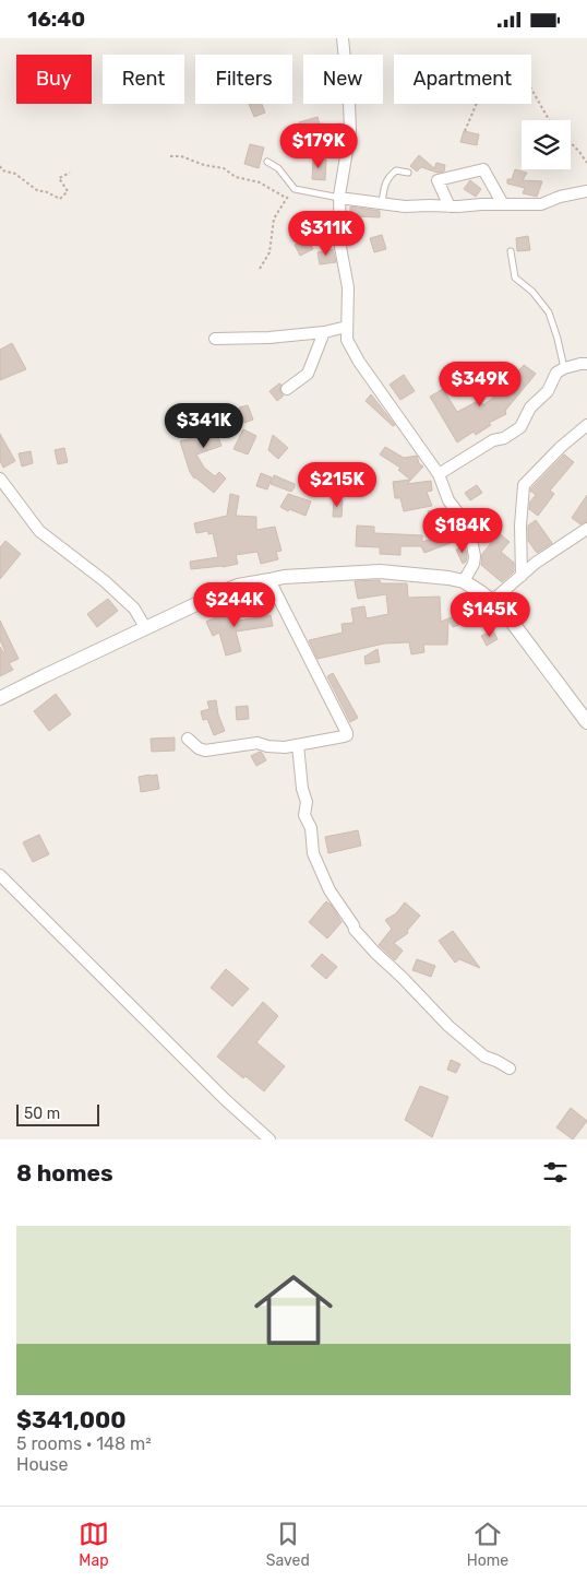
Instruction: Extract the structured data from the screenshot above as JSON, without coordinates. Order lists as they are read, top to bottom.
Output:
{
  "scale_bar": "50 m",
  "page": {
    "status": "16:40",
    "chip": [
      "Buy",
      "Rent",
      "Filters",
      "New",
      "Apartment"
    ],
    "price": [
      "$179K",
      "$311K",
      "$349K",
      "$341K",
      "$215K",
      "$184K",
      "$244K",
      "$145K"
    ],
    "scale": "50 m",
    "heading": "8 homes",
    "list": [
      {
        "name": "$341,000",
        "note": "5 rooms · 148 m² · House"
      }
    ],
    "tabs": ["Map", "Saved", "Home"]
  }
}
